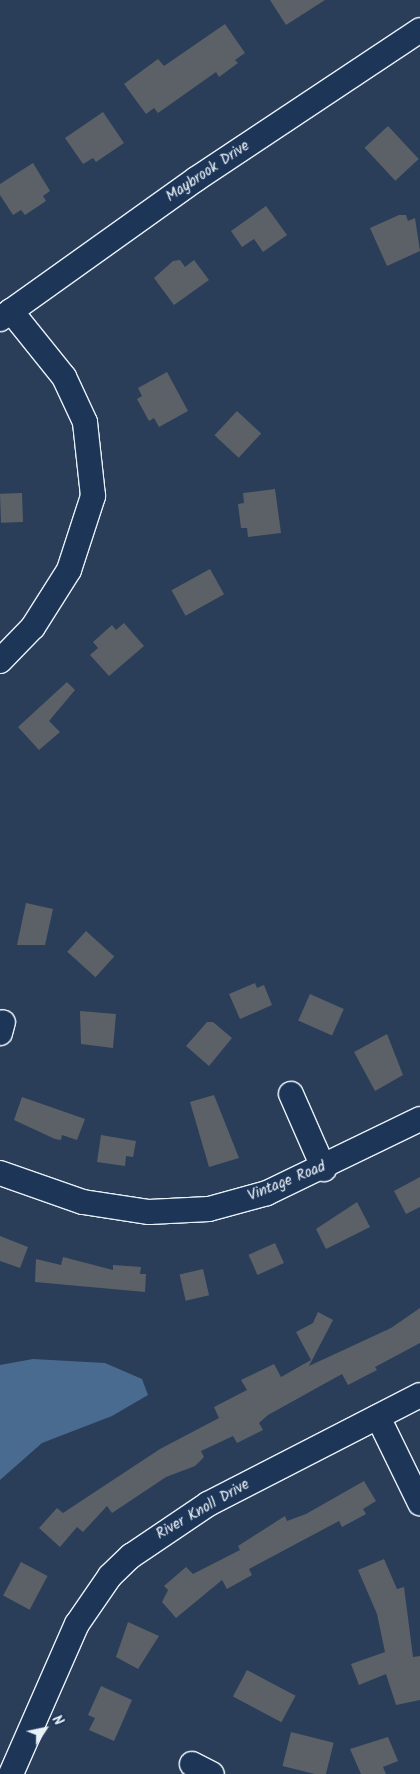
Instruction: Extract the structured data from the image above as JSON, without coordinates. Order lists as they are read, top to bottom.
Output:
{
  "streets": {
    "street": ["Maybrook Drive", "Vintage Road", "River Knoll Drive"]
  },
  "north": "top right"
}
